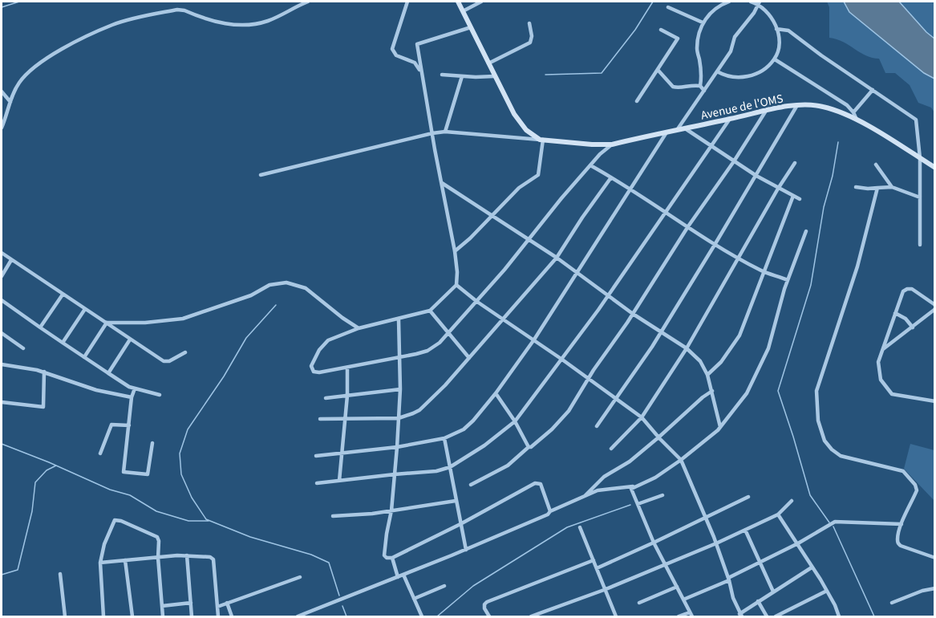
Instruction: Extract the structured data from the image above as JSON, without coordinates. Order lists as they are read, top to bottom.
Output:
{
  "streets": {
    "street": ["Avenue de l'OMS"]
  }
}
